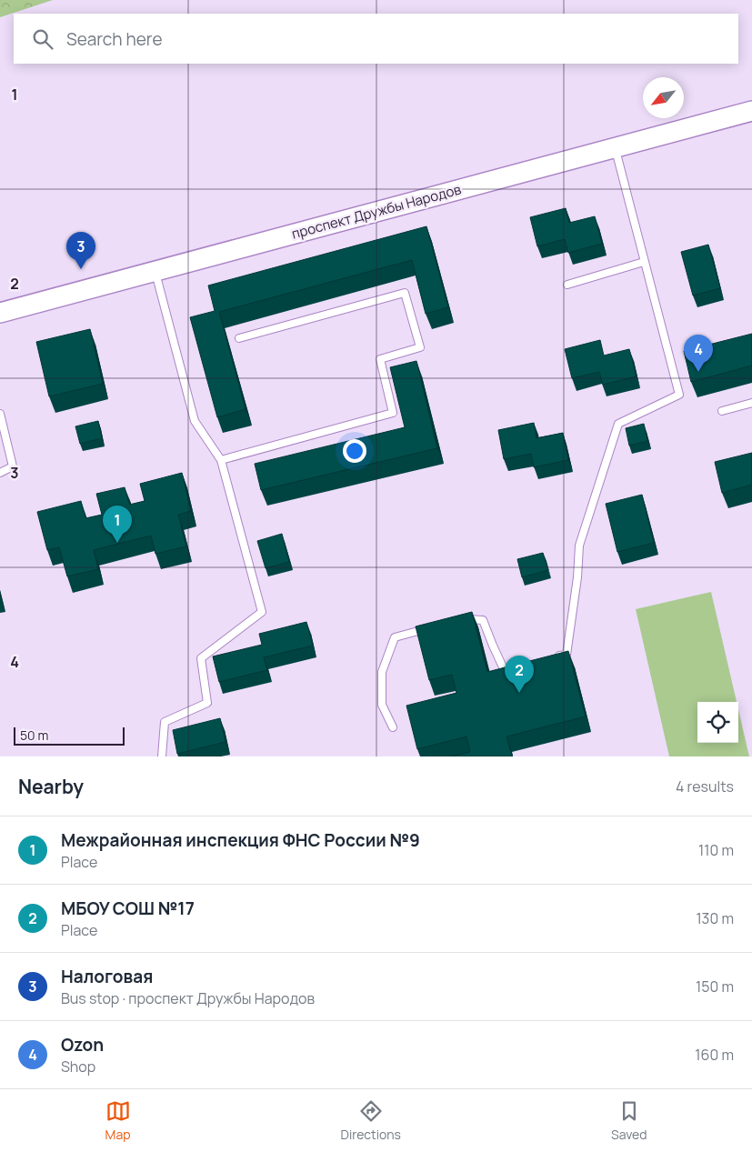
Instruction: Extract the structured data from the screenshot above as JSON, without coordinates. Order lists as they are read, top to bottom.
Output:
{
  "streets": {
    "main road": ["проспект Дружбы Народов"]
  },
  "scale_bar": "50 m",
  "north": "bottom left",
  "page": {
    "search": "Search here",
    "pins": [
      "3",
      "4",
      "1",
      "2"
    ],
    "scale": "50 m",
    "heading": ["Nearby", "4 results"],
    "list": [
      {
        "mark": "1",
        "name": "Межрайонная инспекция ФНС России №9",
        "note": "Place",
        "value": "110 m"
      },
      {
        "mark": "2",
        "name": "МБОУ СОШ №17",
        "note": "Place",
        "value": "130 m"
      },
      {
        "mark": "3",
        "name": "Налоговая",
        "note": "Bus stop · проспект Дружбы Народов",
        "value": "150 m"
      },
      {
        "mark": "4",
        "name": "Ozon",
        "note": "Shop",
        "value": "160 m"
      }
    ],
    "nav": ["Map", "Directions", "Saved"]
  },
  "grid": {
    "rows": [
      "1",
      "2",
      "3",
      "4"
    ]
  }
}
